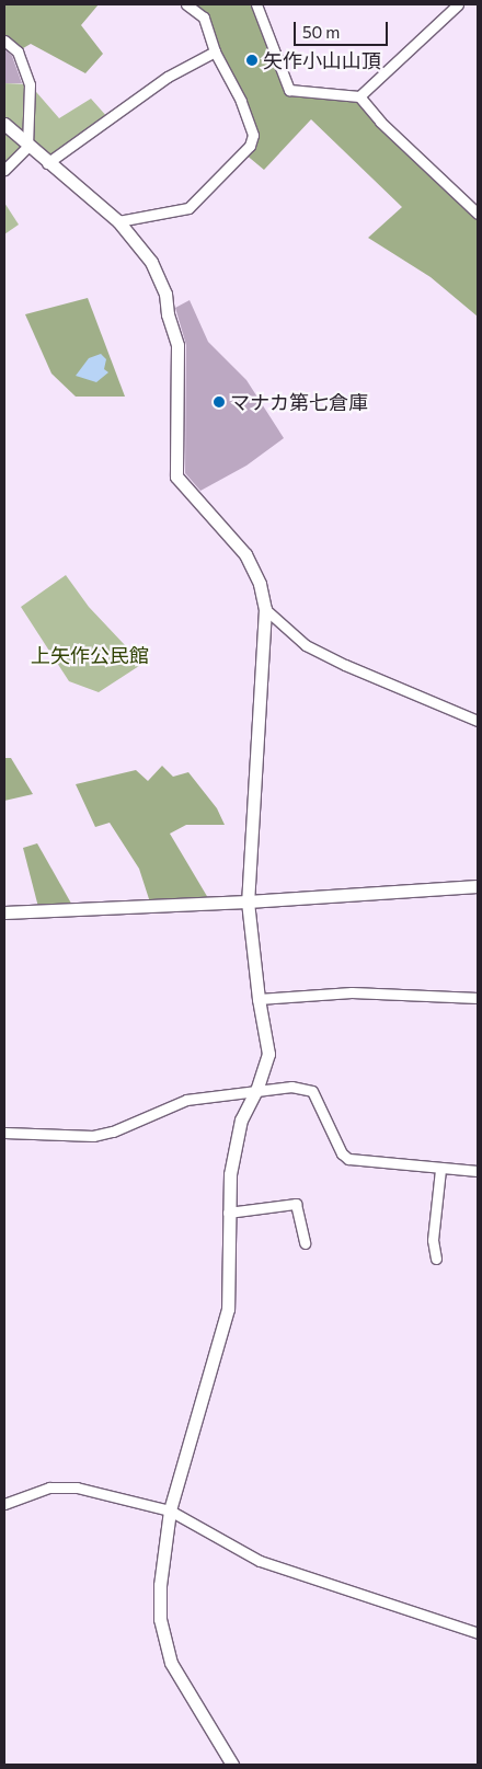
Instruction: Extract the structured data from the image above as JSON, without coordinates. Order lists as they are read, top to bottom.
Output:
{
  "parks": ["上矢作公民館"],
  "places": ["矢作小山山頂", "マナカ第七倉庫"],
  "scale_bar": "50 m"
}
